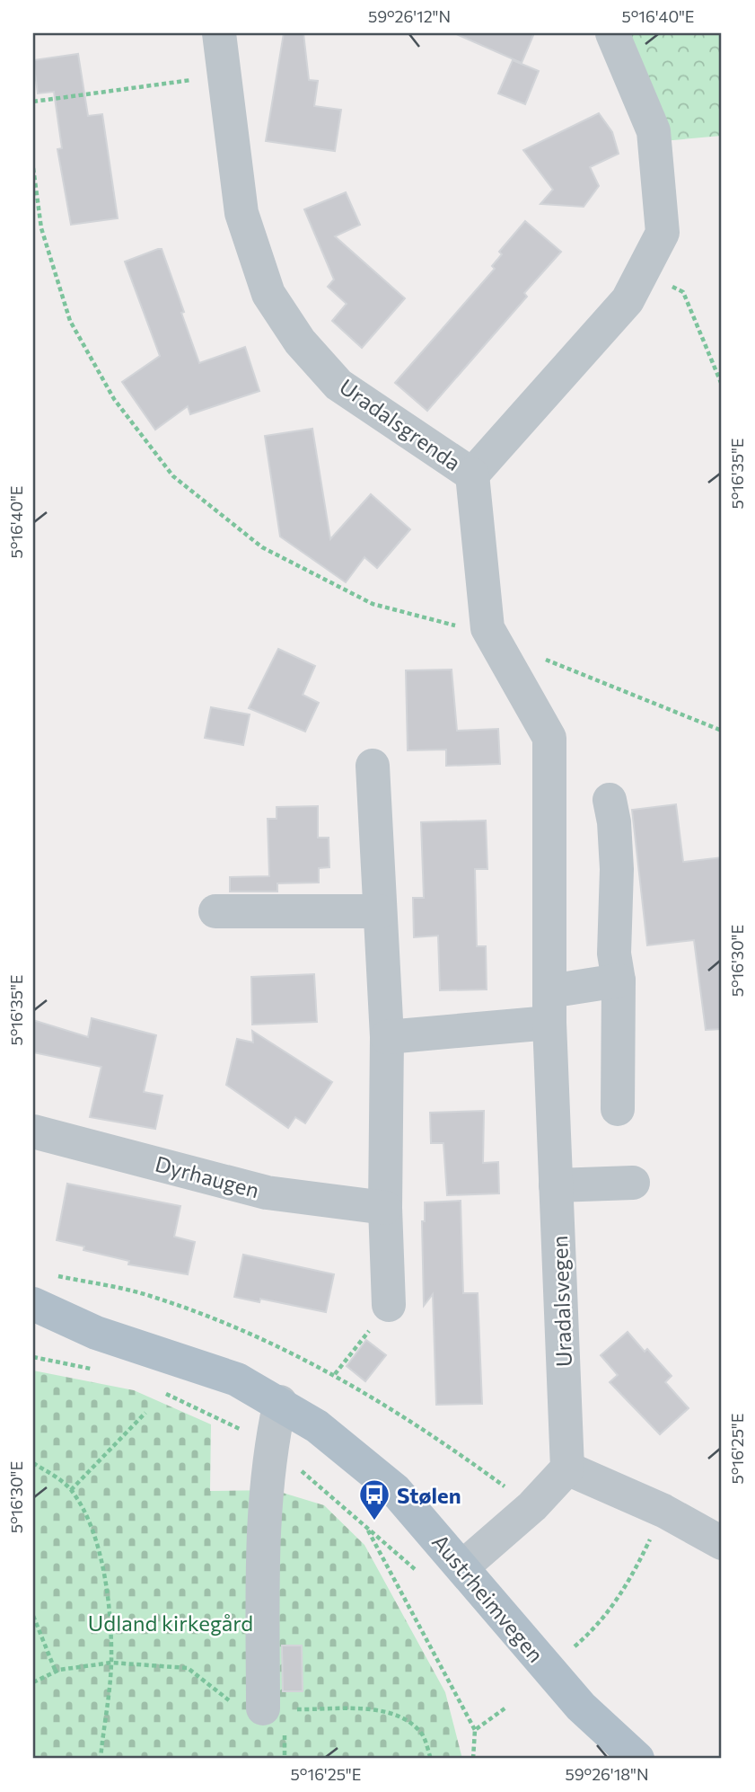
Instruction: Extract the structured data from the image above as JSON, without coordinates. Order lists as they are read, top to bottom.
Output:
{
  "streets": {
    "main road": ["Austrheimvegen"],
    "street": ["Uradalsgrenda", "Dyrhaugen", "Uradalsvegen"]
  },
  "crossings": [
    ["Uradalsgrenda", "Uradalsvegen"]
  ],
  "parks": ["Udland kirkegård"],
  "places": {
    "bus stop": ["Stølen"]
  },
  "coordinates": [
    "59°26'12\"N",
    "5°16'40\"E",
    "5°16'35\"E",
    "5°16'30\"E",
    "5°16'25\"E",
    "59°26'18\"N"
  ]
}
